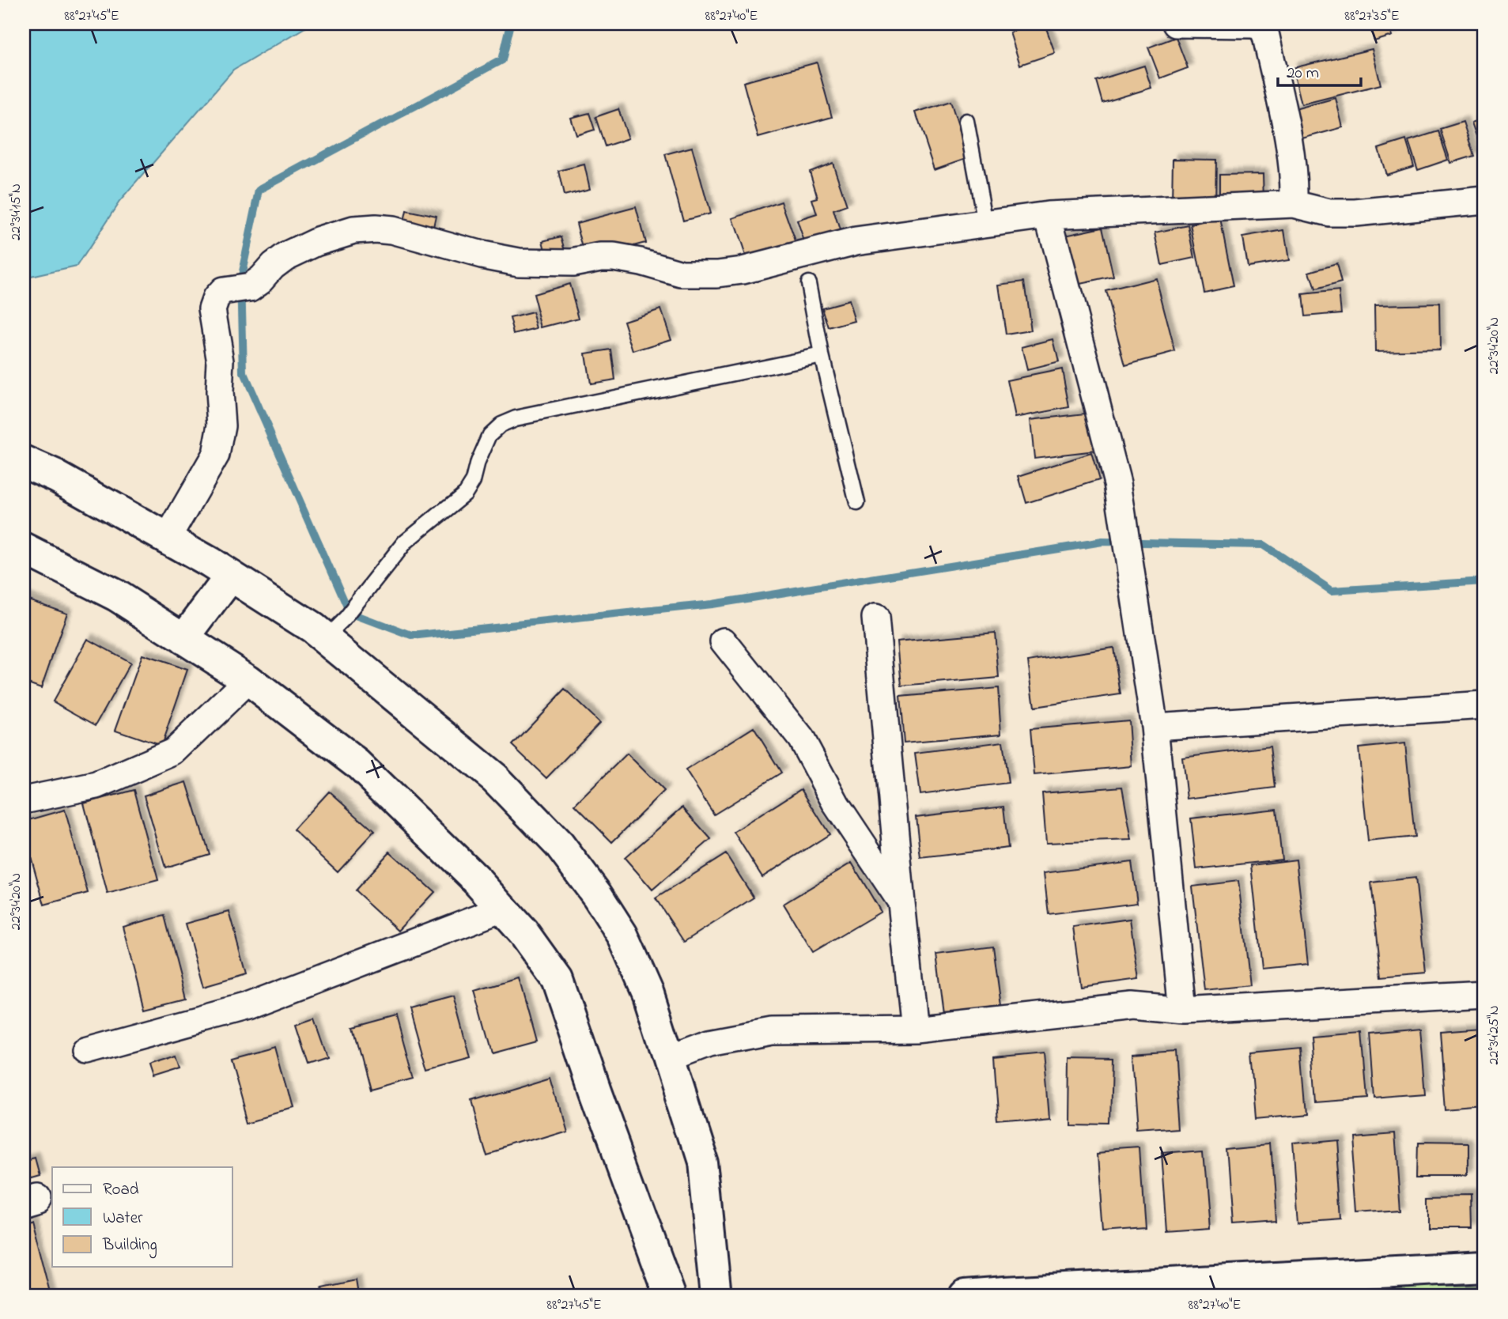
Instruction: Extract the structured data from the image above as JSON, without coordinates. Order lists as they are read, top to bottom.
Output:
{
  "legend": ["Road", "Water", "Building"],
  "scale_bar": "20 m",
  "coordinates": [
    "88°27'45\"E",
    "88°27'40\"E",
    "88°27'35\"E",
    "22°34'15\"N",
    "22°34'20\"N",
    "22°34'25\"N"
  ]
}
